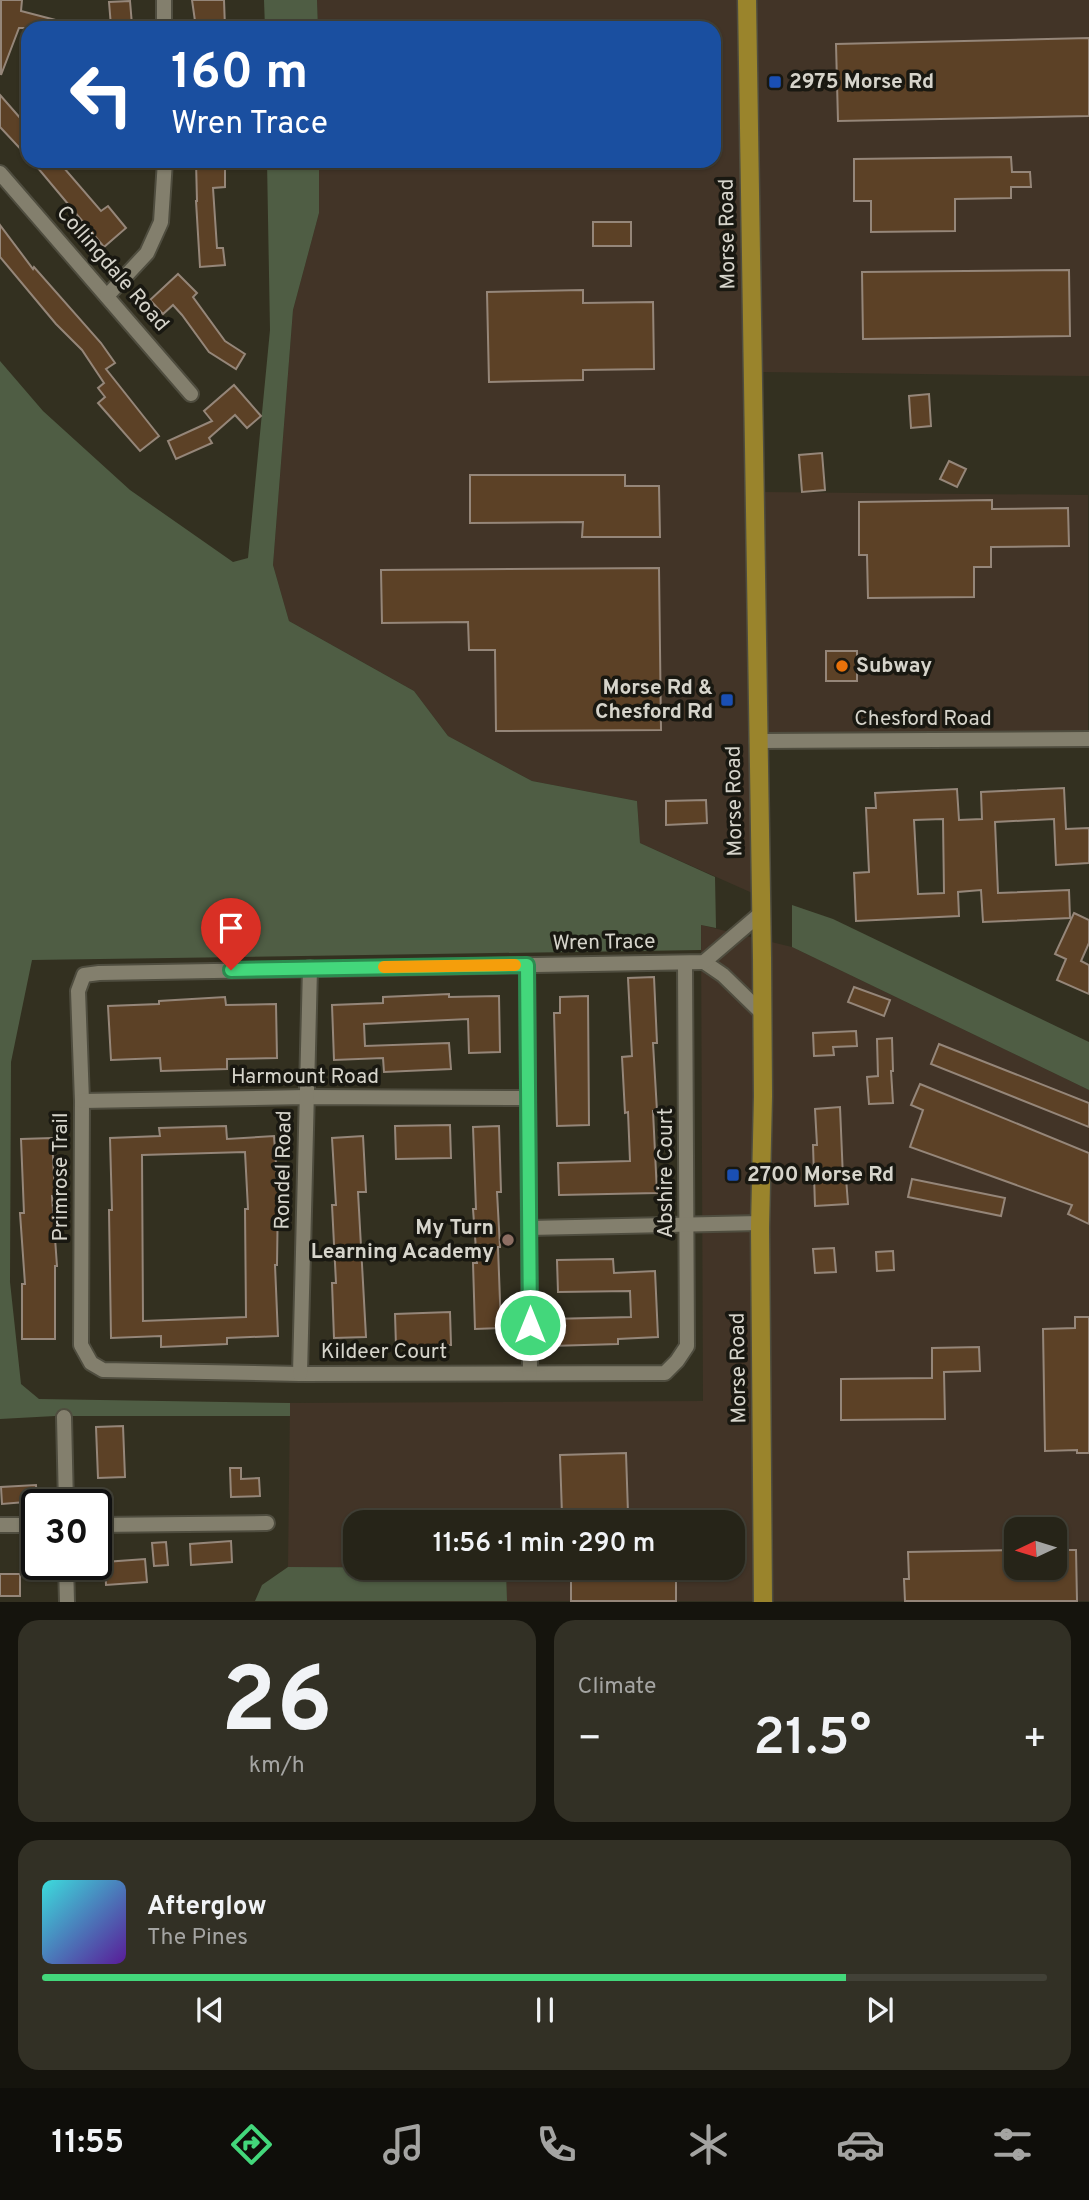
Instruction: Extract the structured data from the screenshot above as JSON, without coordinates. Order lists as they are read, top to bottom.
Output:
{
  "streets": {
    "main road": ["Morse Road"],
    "street": [
      "Collingdale Road",
      "Chesford Road",
      "Wren Trace",
      "Harmount Road",
      "Rondel Road",
      "Abshire Court",
      "Primrose Trail",
      "Kildeer Court"
    ]
  },
  "crossings": [
    ["Morse Road", "Chesford Road"],
    ["Wren Trace", "Rondel Road"],
    ["Wren Trace", "Abshire Court"],
    ["Wren Trace", "Primrose Trail"],
    ["Harmount Road", "Rondel Road"],
    ["Harmount Road", "Primrose Trail"],
    ["Rondel Road", "Kildeer Court"],
    ["Abshire Court", "Kildeer Court"],
    ["Primrose Trail", "Kildeer Court"]
  ],
  "places": {
    "transit": ["2975 Morse Rd", "Morse Rd & Chesford Rd", "2700 Morse Rd"],
    "other": ["Subway", "My Turn Learning Academy"]
  },
  "north": "left",
  "page": {
    "turn": ["160 m", "Wren Trace"],
    "limit": "30",
    "trip": "11:56 · 1 min · 290 m",
    "tile": [
      ["26", "km/h"],
      "Climate"
    ],
    "heat": ["−", "21.5°", "+"],
    "song": ["Afterglow", "The Pines"],
    "tabs": "11:55"
  }
}
